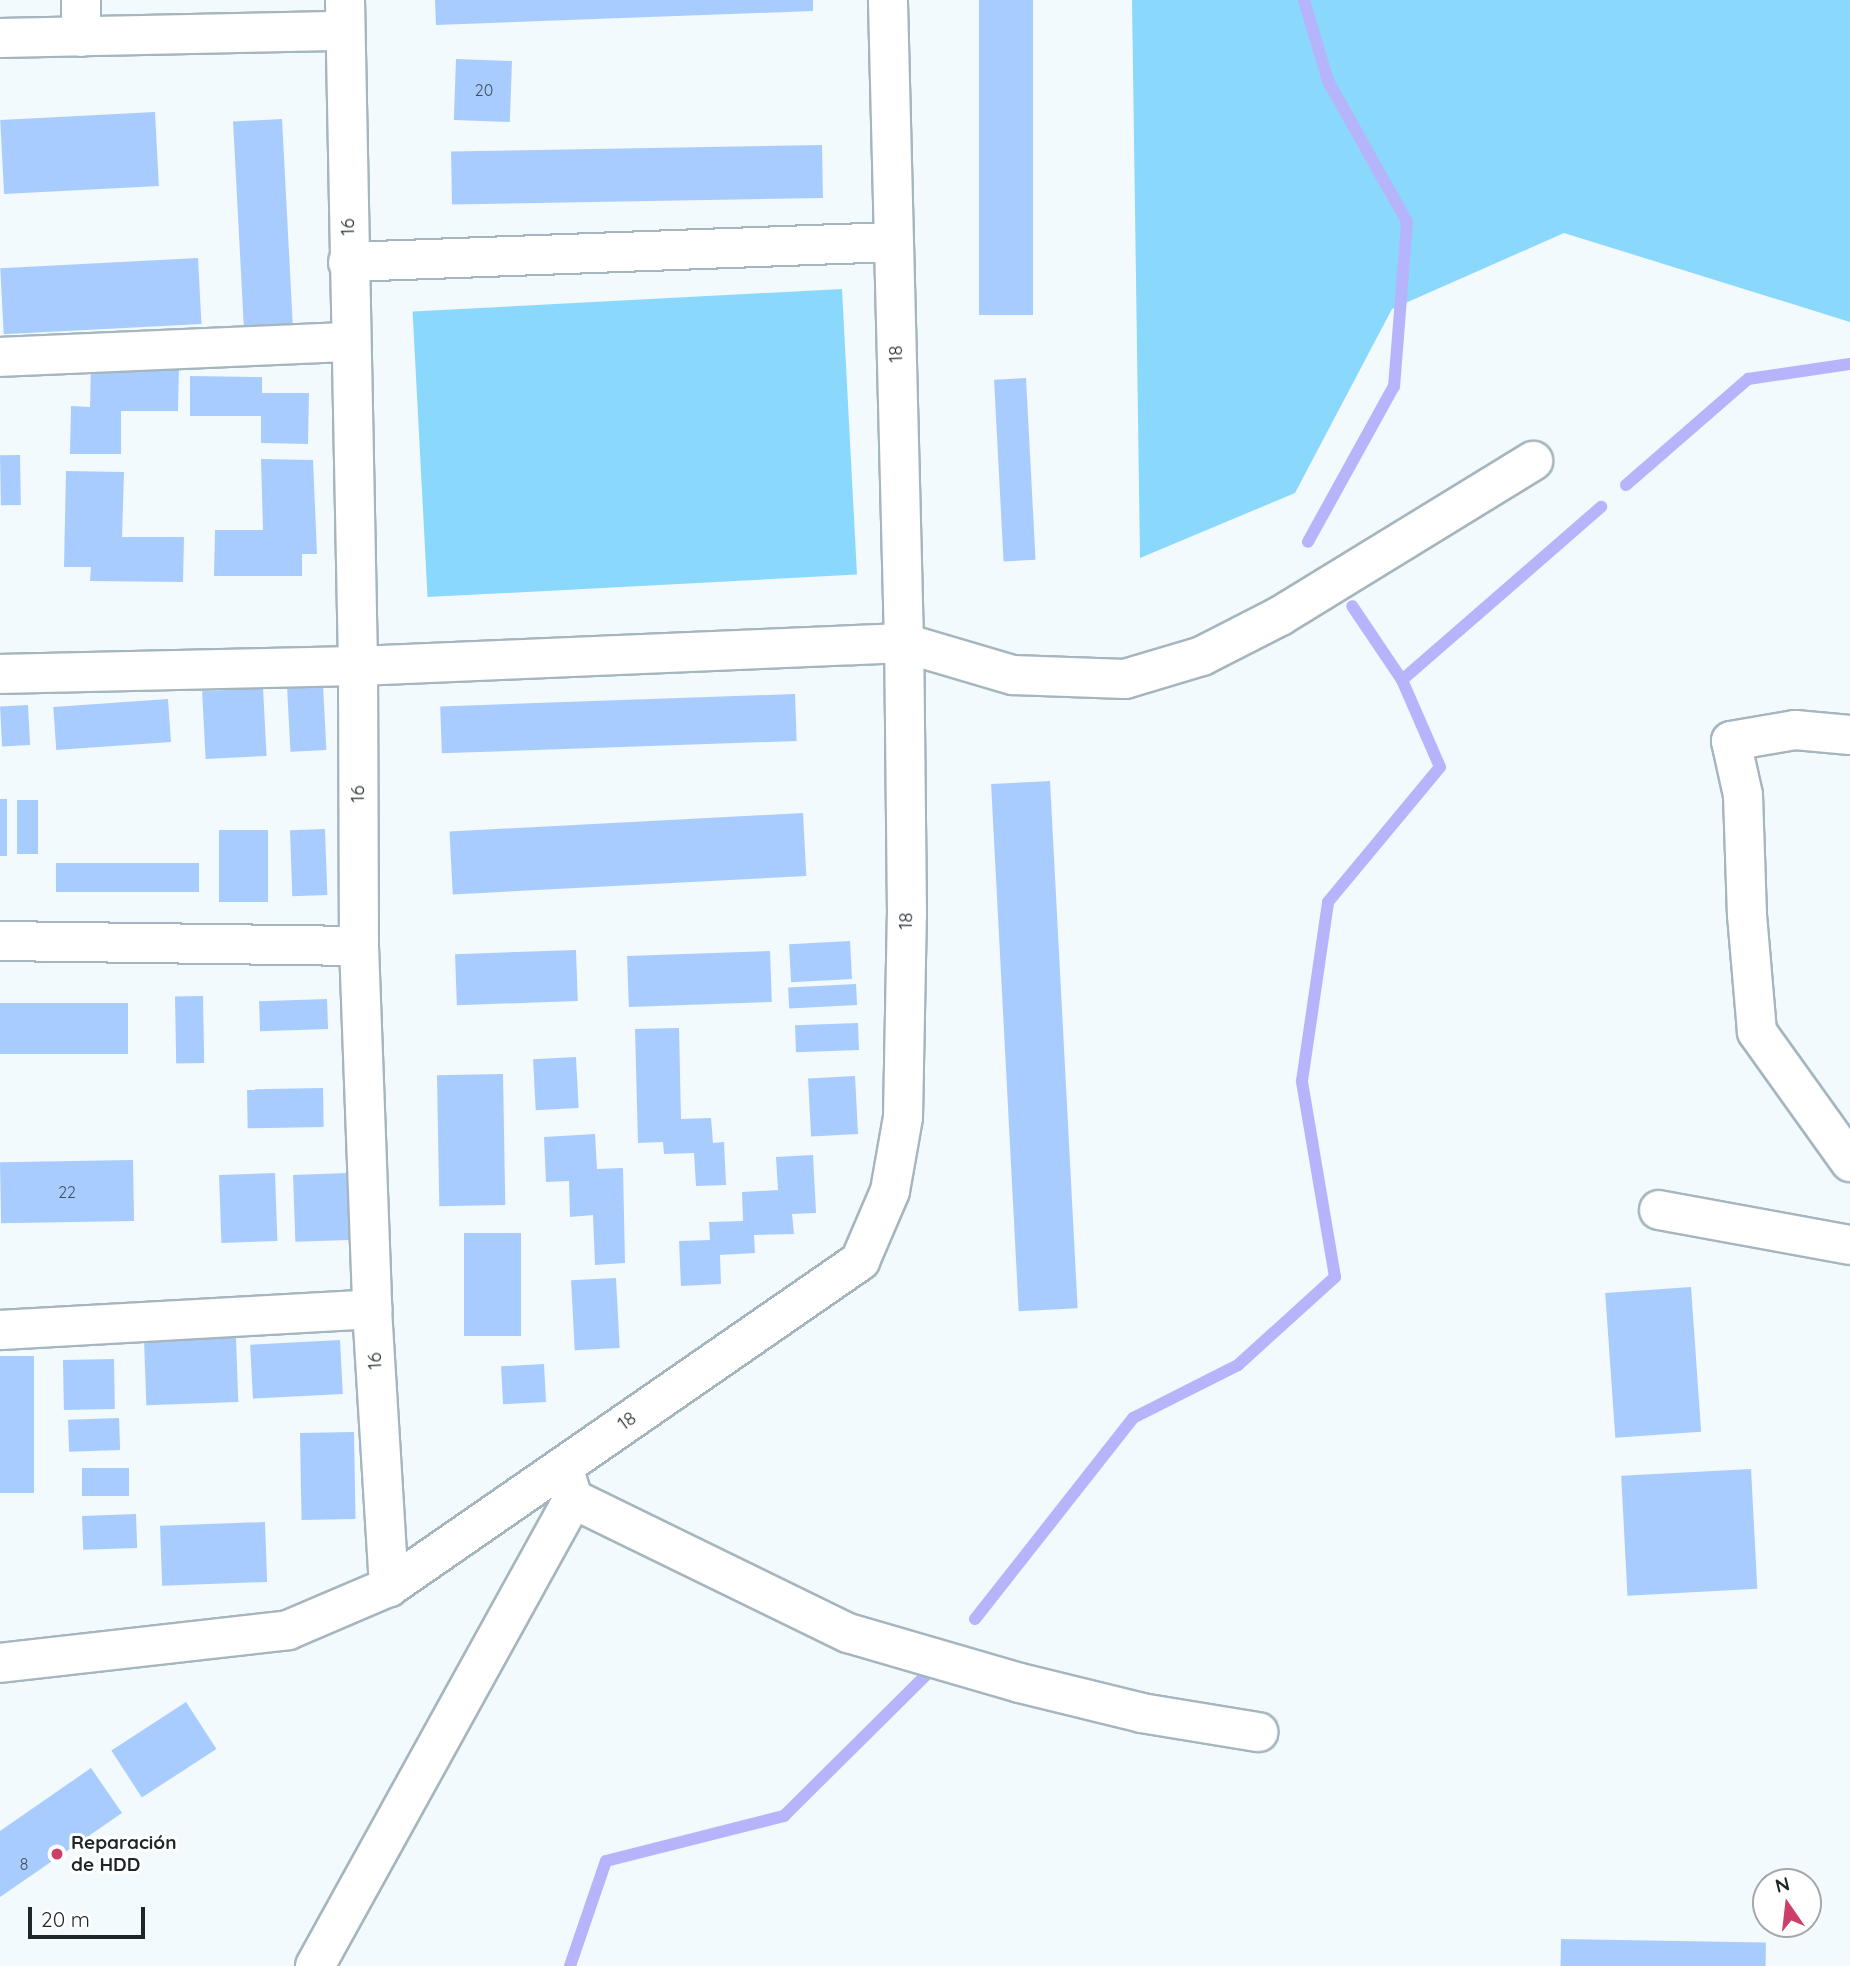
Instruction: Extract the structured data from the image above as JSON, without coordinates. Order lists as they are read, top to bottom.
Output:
{
  "streets": {
    "street": ["16", "18"]
  },
  "crossings": [
    ["16", "18"]
  ],
  "places": ["Reparación de HDD"],
  "house_numbers": ["20", "22", "8"],
  "scale_bar": "20 m",
  "north": "top"
}
